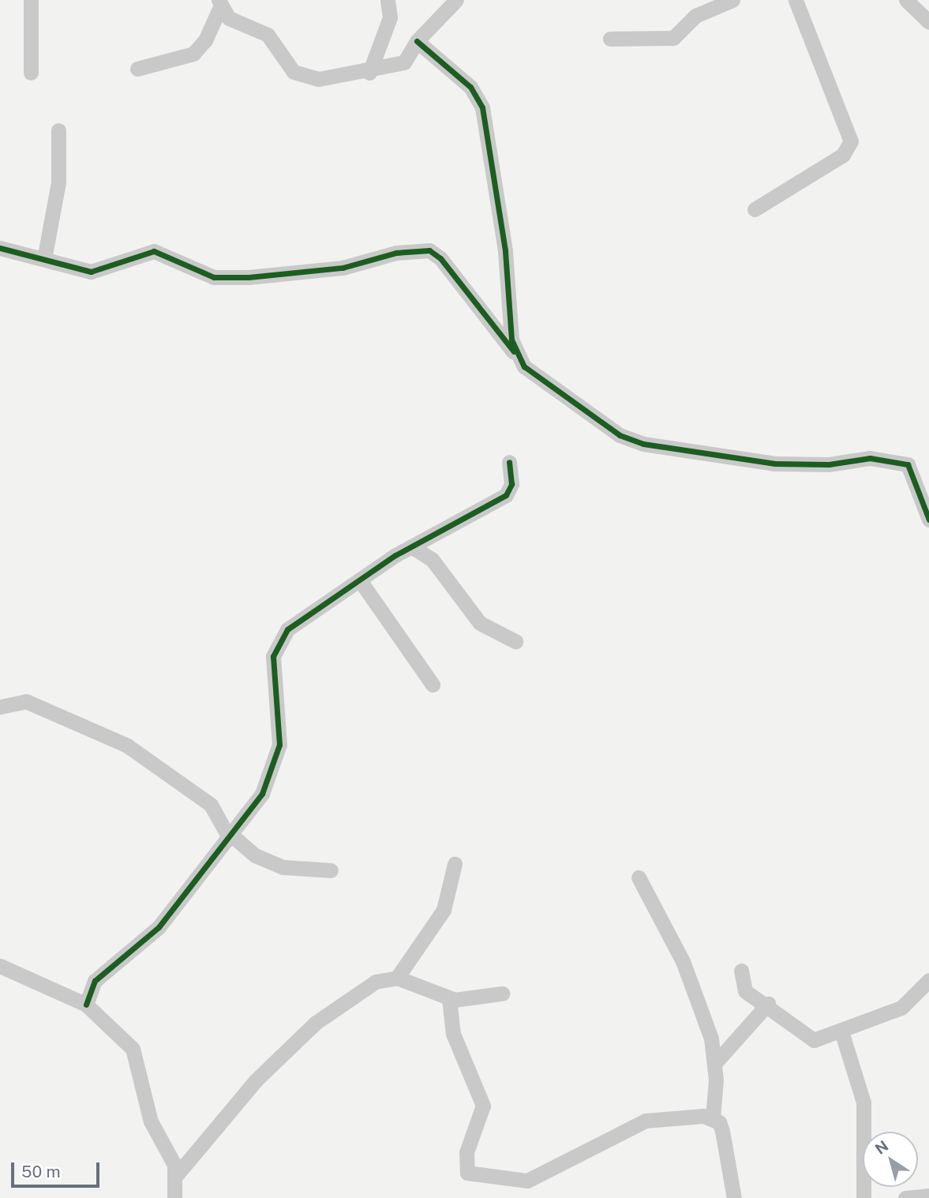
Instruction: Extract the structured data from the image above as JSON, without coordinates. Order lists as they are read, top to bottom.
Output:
{
  "scale_bar": "50 m",
  "north": "top left"
}
